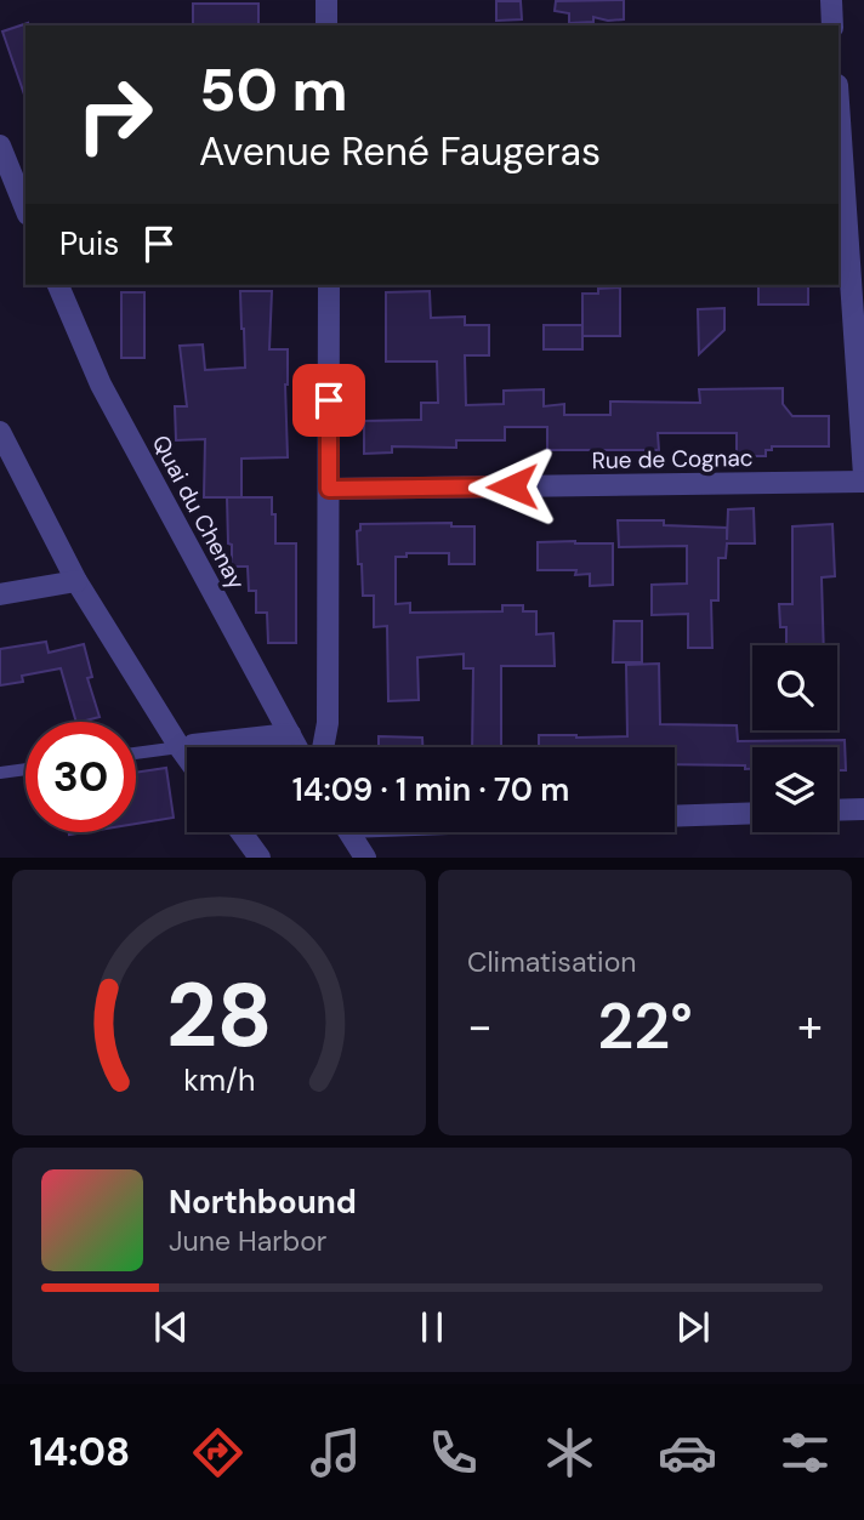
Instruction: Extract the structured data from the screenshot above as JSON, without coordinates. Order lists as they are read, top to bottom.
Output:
{
  "streets": {
    "street": ["Rue de Cognac", "Quai du Chenay"]
  },
  "page": {
    "turn": ["50 m", "Avenue René Faugeras"],
    "then": "Puis",
    "limit": "30",
    "trip": "14:09 · 1 min · 70 m",
    "tile": "Climatisation",
    "heat": ["−", "22°", "+"],
    "song": ["Northbound", "June Harbor"],
    "tabs": "14:08",
    "gauge": ["28", "km/h"]
  }
}
